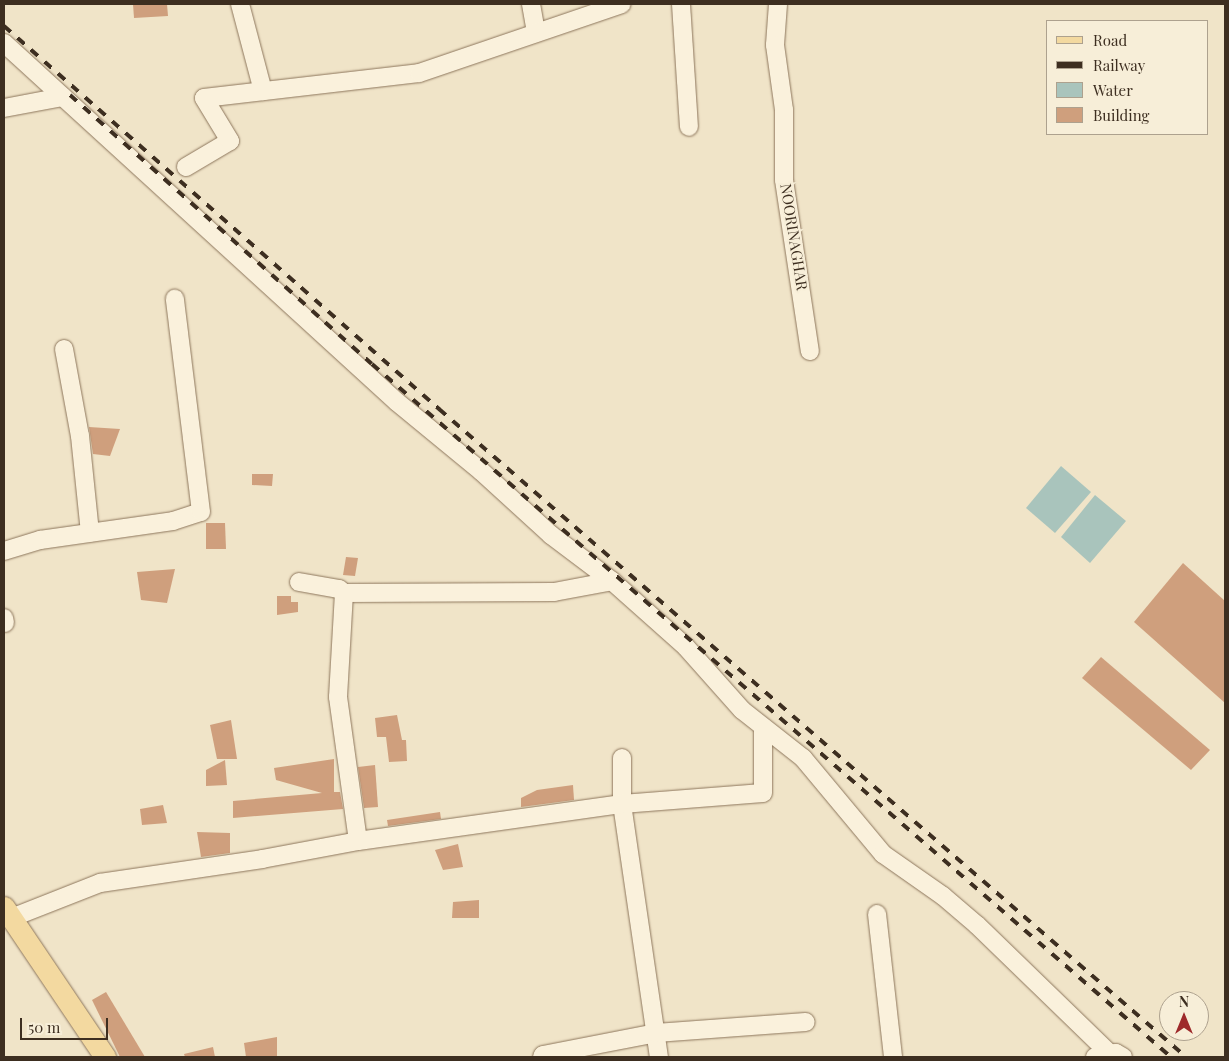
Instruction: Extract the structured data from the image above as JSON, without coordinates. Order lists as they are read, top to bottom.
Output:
{
  "streets": {
    "street": ["NOORINAGHAR"]
  },
  "legend": [
    "Road",
    "Railway",
    "Water",
    "Building"
  ],
  "scale_bar": "50 m",
  "north": "top"
}
